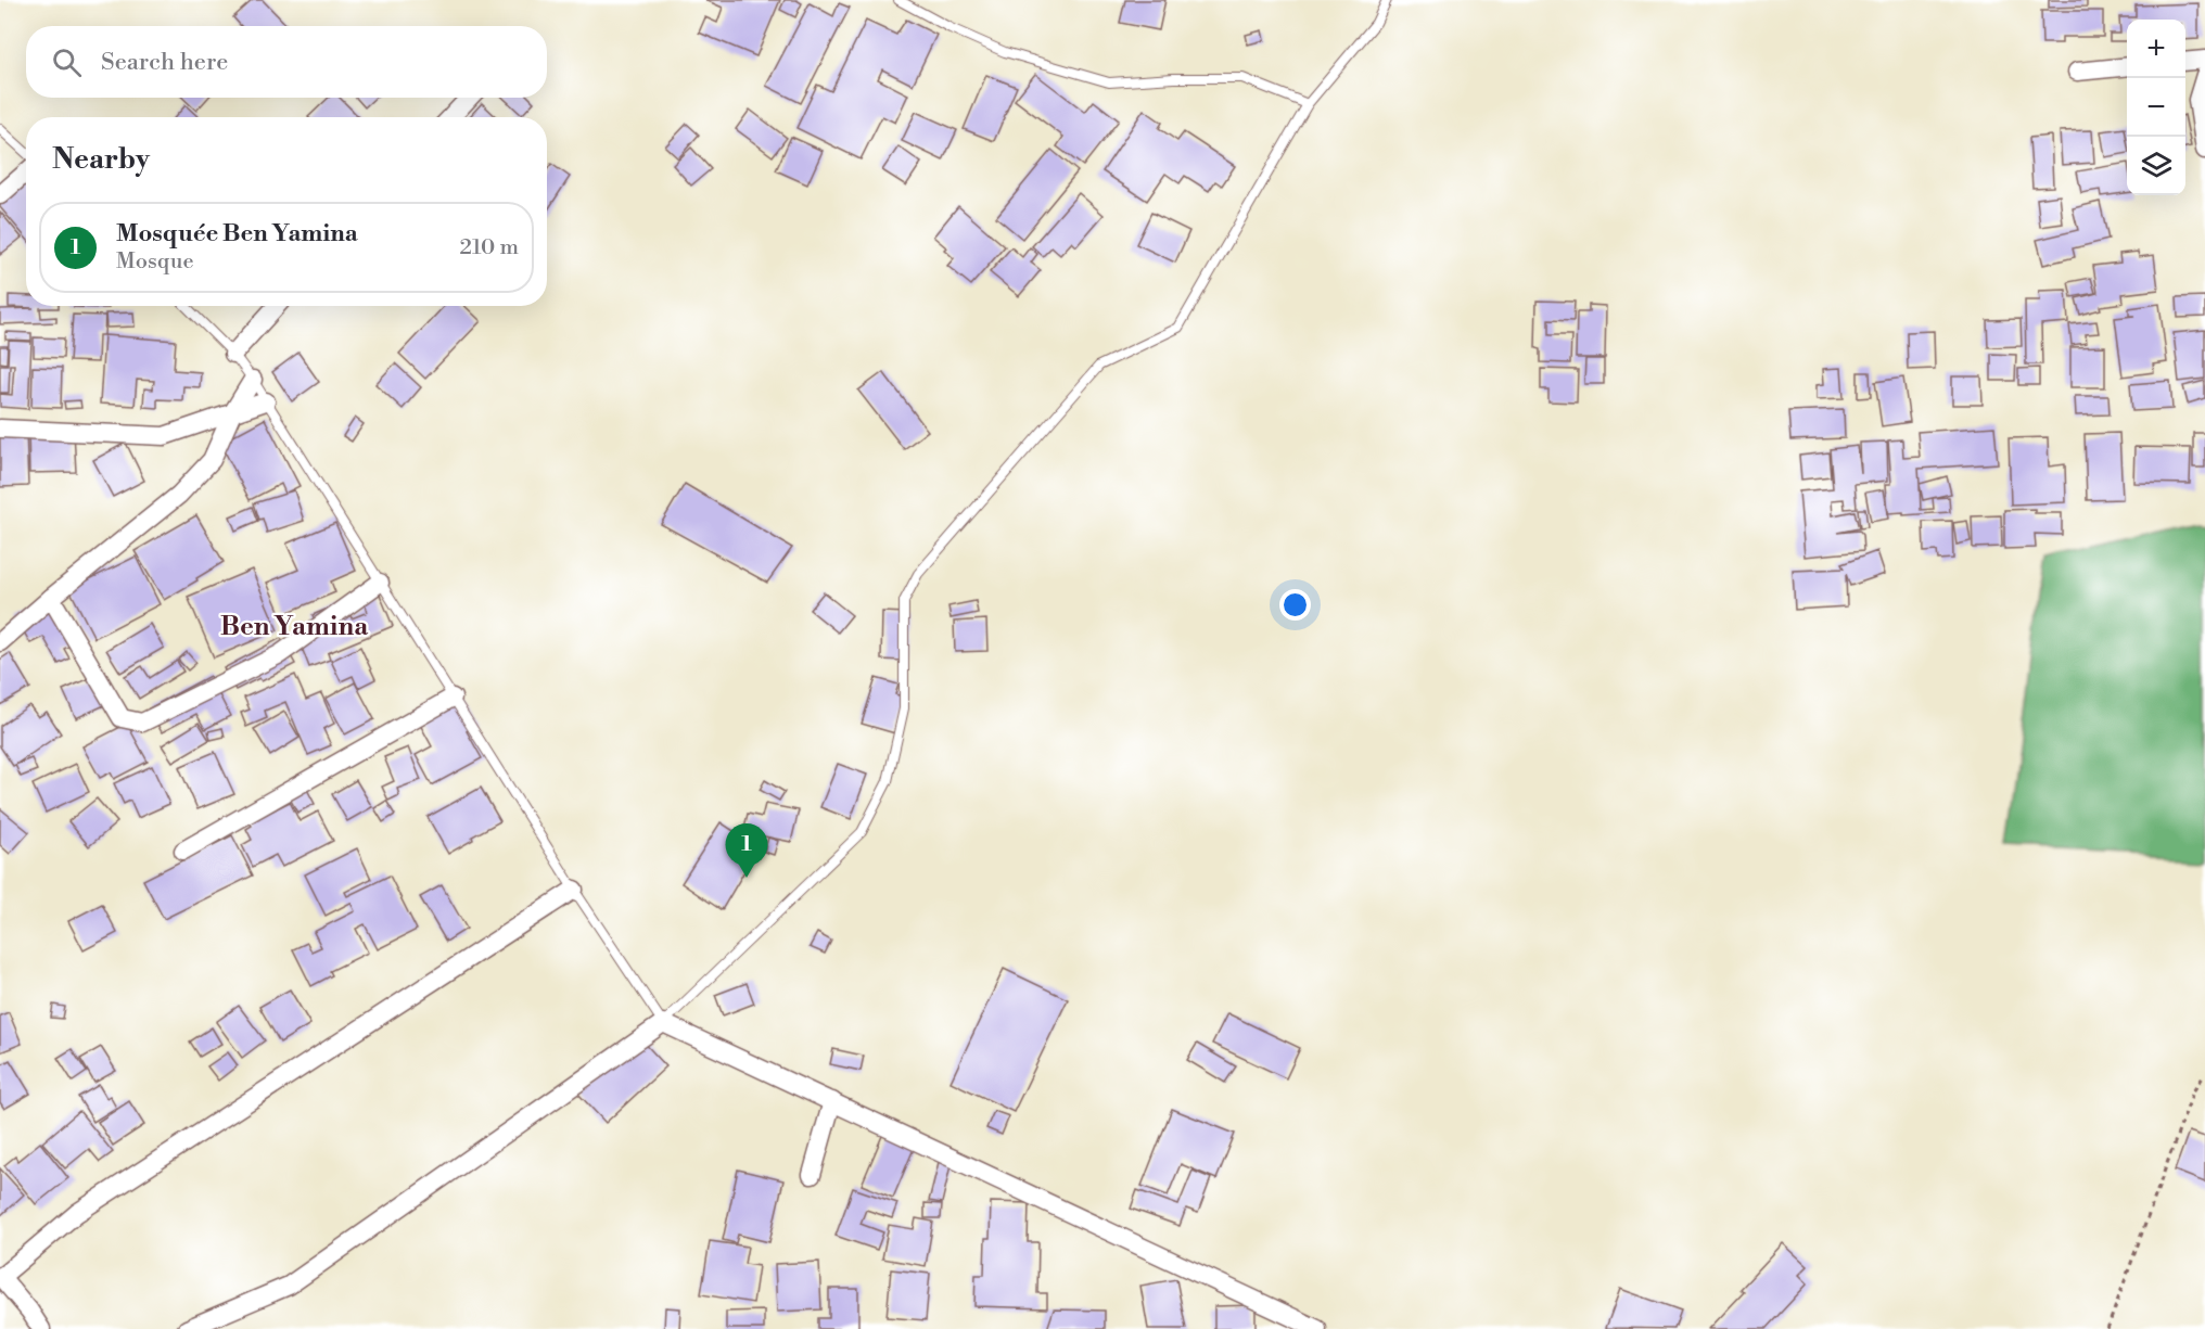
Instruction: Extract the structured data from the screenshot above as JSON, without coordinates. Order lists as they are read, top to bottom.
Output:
{
  "districts": ["Ben Yamina"],
  "page": {
    "map_buttons": ["+", "−"],
    "search": "Search here",
    "heading": "Nearby",
    "list": [
      {
        "mark": "1",
        "name": "Mosquée Ben Yamina",
        "note": "Mosque",
        "value": "210 m"
      }
    ],
    "pins": "1"
  }
}
